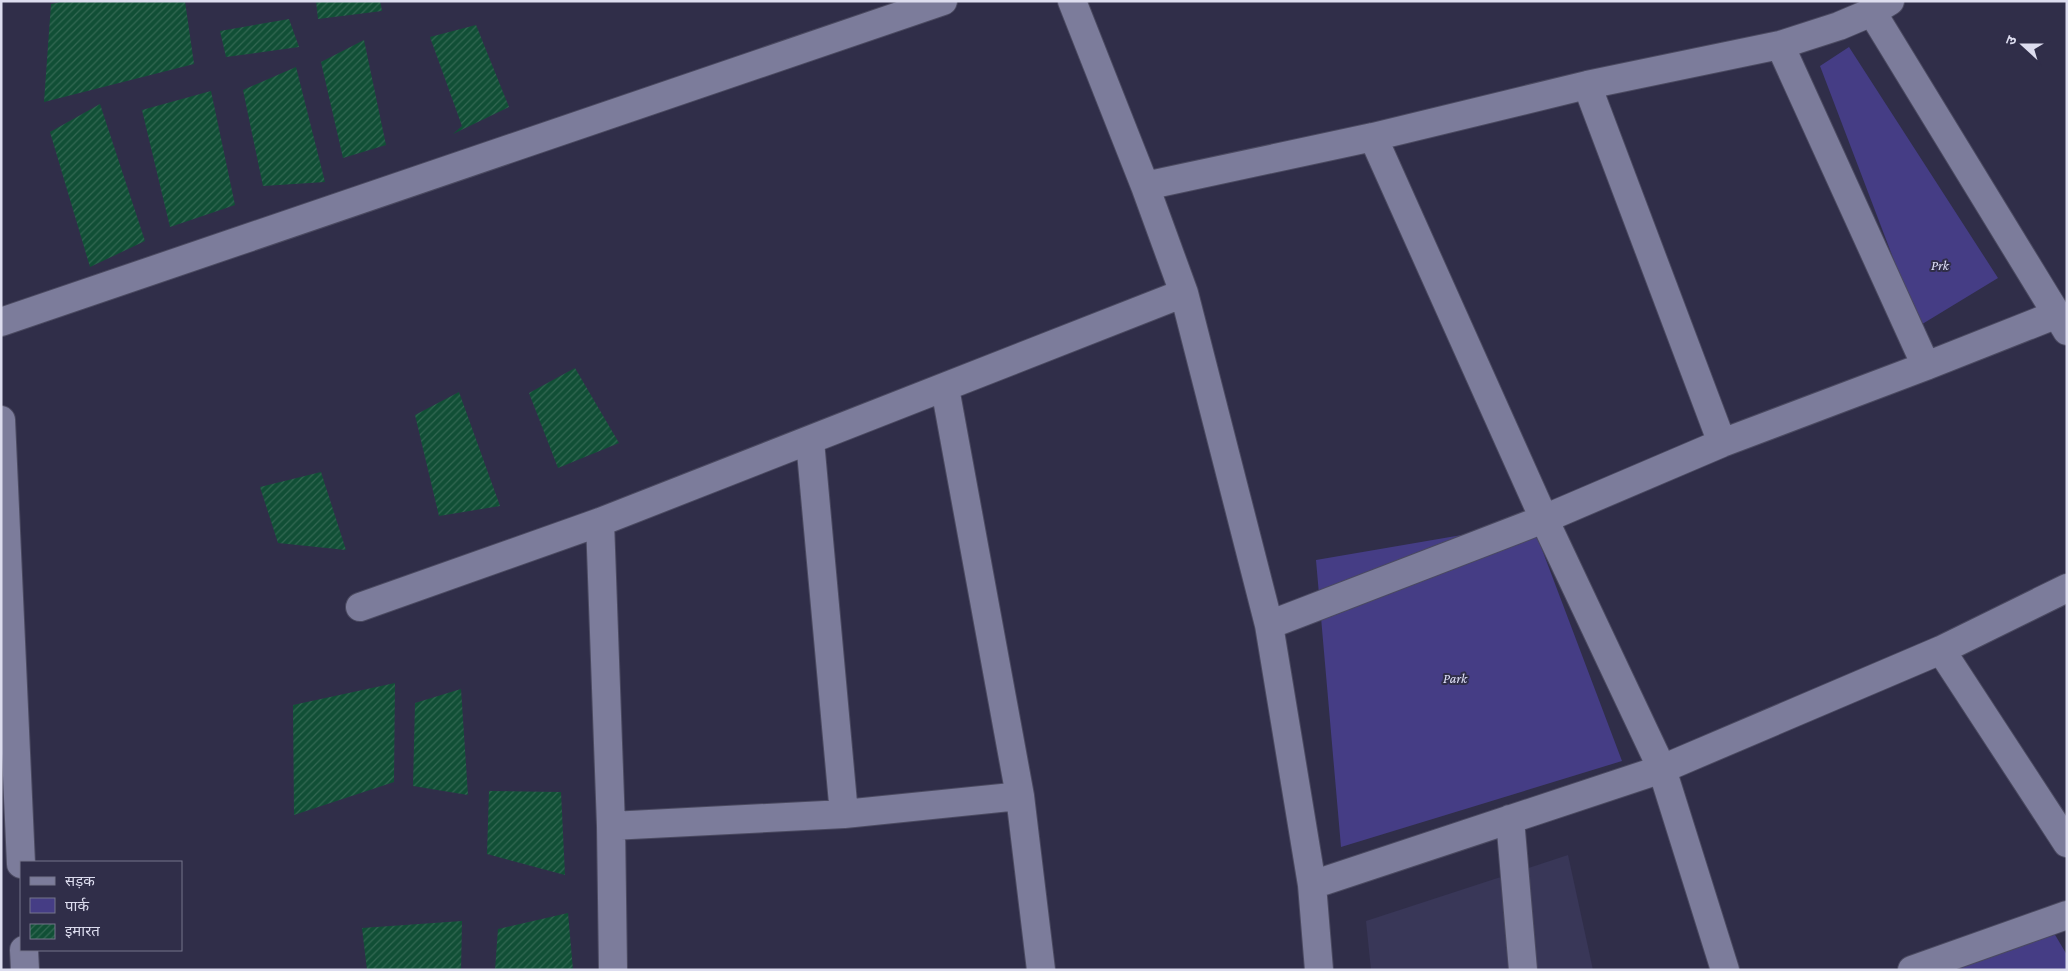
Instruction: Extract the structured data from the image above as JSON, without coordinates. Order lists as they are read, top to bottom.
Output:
{
  "parks": ["Prk", "Park"],
  "legend": ["सड़क", "पार्क", "इमारत"],
  "north": "left"
}
